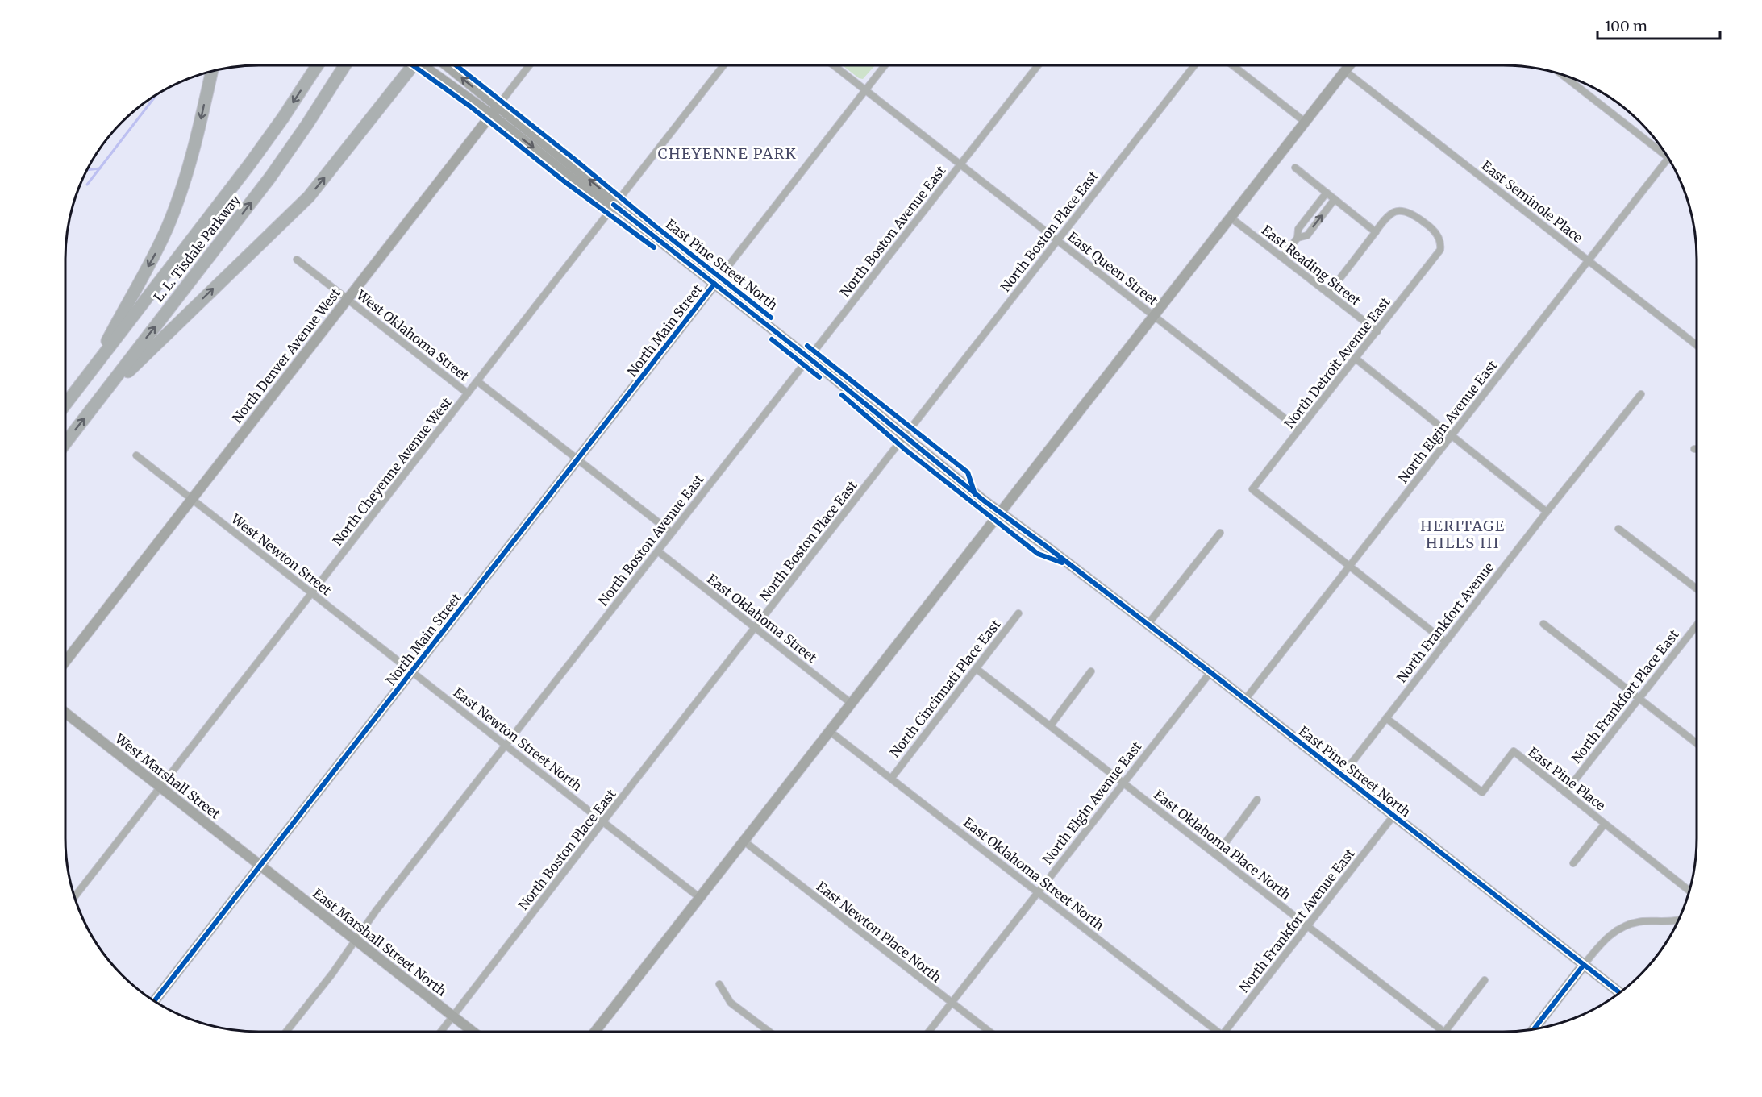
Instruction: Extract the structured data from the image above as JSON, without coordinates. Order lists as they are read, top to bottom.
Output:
{
  "streets": {
    "highway": ["L. L. Tisdale Parkway"],
    "street": [
      "East Seminole Place",
      "North Boston Avenue East",
      "North Boston Place East",
      "East Pine Street North",
      "East Reading Street",
      "East Queen Street",
      "North Main Street",
      "West Oklahoma Street",
      "North Denver Avenue West",
      "North Detroit Avenue East",
      "North Elgin Avenue East",
      "North Cheyenne Avenue West",
      "West Newton Street",
      "East Oklahoma Street",
      "North Frankfort Avenue",
      "North Cincinnati Place East",
      "North Frankfort Place East",
      "East Newton Street North",
      "West Marshall Street",
      "East Pine Place",
      "East Oklahoma Place North",
      "East Oklahoma Street North",
      "North Frankfort Avenue East",
      "East Newton Place North",
      "East Marshall Street North"
    ]
  },
  "crossings": [
    ["East Seminole Place", "North Elgin Avenue East"],
    ["North Boston Avenue East", "East Pine Street North"],
    ["North Boston Avenue East", "East Queen Street"],
    ["North Boston Avenue East", "East Oklahoma Street"],
    ["North Boston Avenue East", "East Newton Street North"],
    ["North Boston Avenue East", "East Marshall Street North"],
    ["North Boston Place East", "East Pine Street North"],
    ["North Boston Place East", "East Queen Street"],
    ["North Boston Place East", "East Oklahoma Street"],
    ["North Boston Place East", "East Newton Street North"],
    ["North Boston Place East", "East Marshall Street North"],
    ["East Pine Street North", "North Main Street"],
    ["East Pine Street North", "North Denver Avenue West"],
    ["East Pine Street North", "North Elgin Avenue East"],
    ["East Pine Street North", "North Cheyenne Avenue West"],
    ["East Pine Street North", "North Frankfort Avenue"],
    ["East Pine Street North", "North Frankfort Avenue East"],
    ["East Reading Street", "North Detroit Avenue East"],
    ["East Queen Street", "North Main Street"],
    ["East Queen Street", "North Detroit Avenue East"],
    ["North Main Street", "West Oklahoma Street"],
    ["North Main Street", "West Newton Street"],
    ["North Main Street", "East Newton Street North"],
    ["North Main Street", "West Marshall Street"],
    ["North Main Street", "East Marshall Street North"],
    ["West Oklahoma Street", "North Denver Avenue West"],
    ["West Oklahoma Street", "North Cheyenne Avenue West"],
    ["North Denver Avenue West", "West Newton Street"],
    ["North Detroit Avenue East", "North Elgin Avenue East"],
    ["North Elgin Avenue East", "East Oklahoma Place North"],
    ["North Elgin Avenue East", "East Oklahoma Street North"],
    ["North Elgin Avenue East", "East Newton Place North"],
    ["North Cheyenne Avenue West", "West Newton Street"],
    ["North Cheyenne Avenue West", "West Marshall Street"],
    ["West Newton Street", "East Newton Street North"],
    ["North Frankfort Avenue", "East Pine Place"],
    ["North Cincinnati Place East", "East Oklahoma Place North"],
    ["North Cincinnati Place East", "East Oklahoma Street North"],
    ["North Frankfort Place East", "East Pine Place"],
    ["West Marshall Street", "East Marshall Street North"],
    ["East Oklahoma Place North", "North Frankfort Avenue East"]
  ],
  "districts": ["CHEYENNE PARK", "HERITAGE HILLS III"],
  "scale_bar": "100 m"
}
